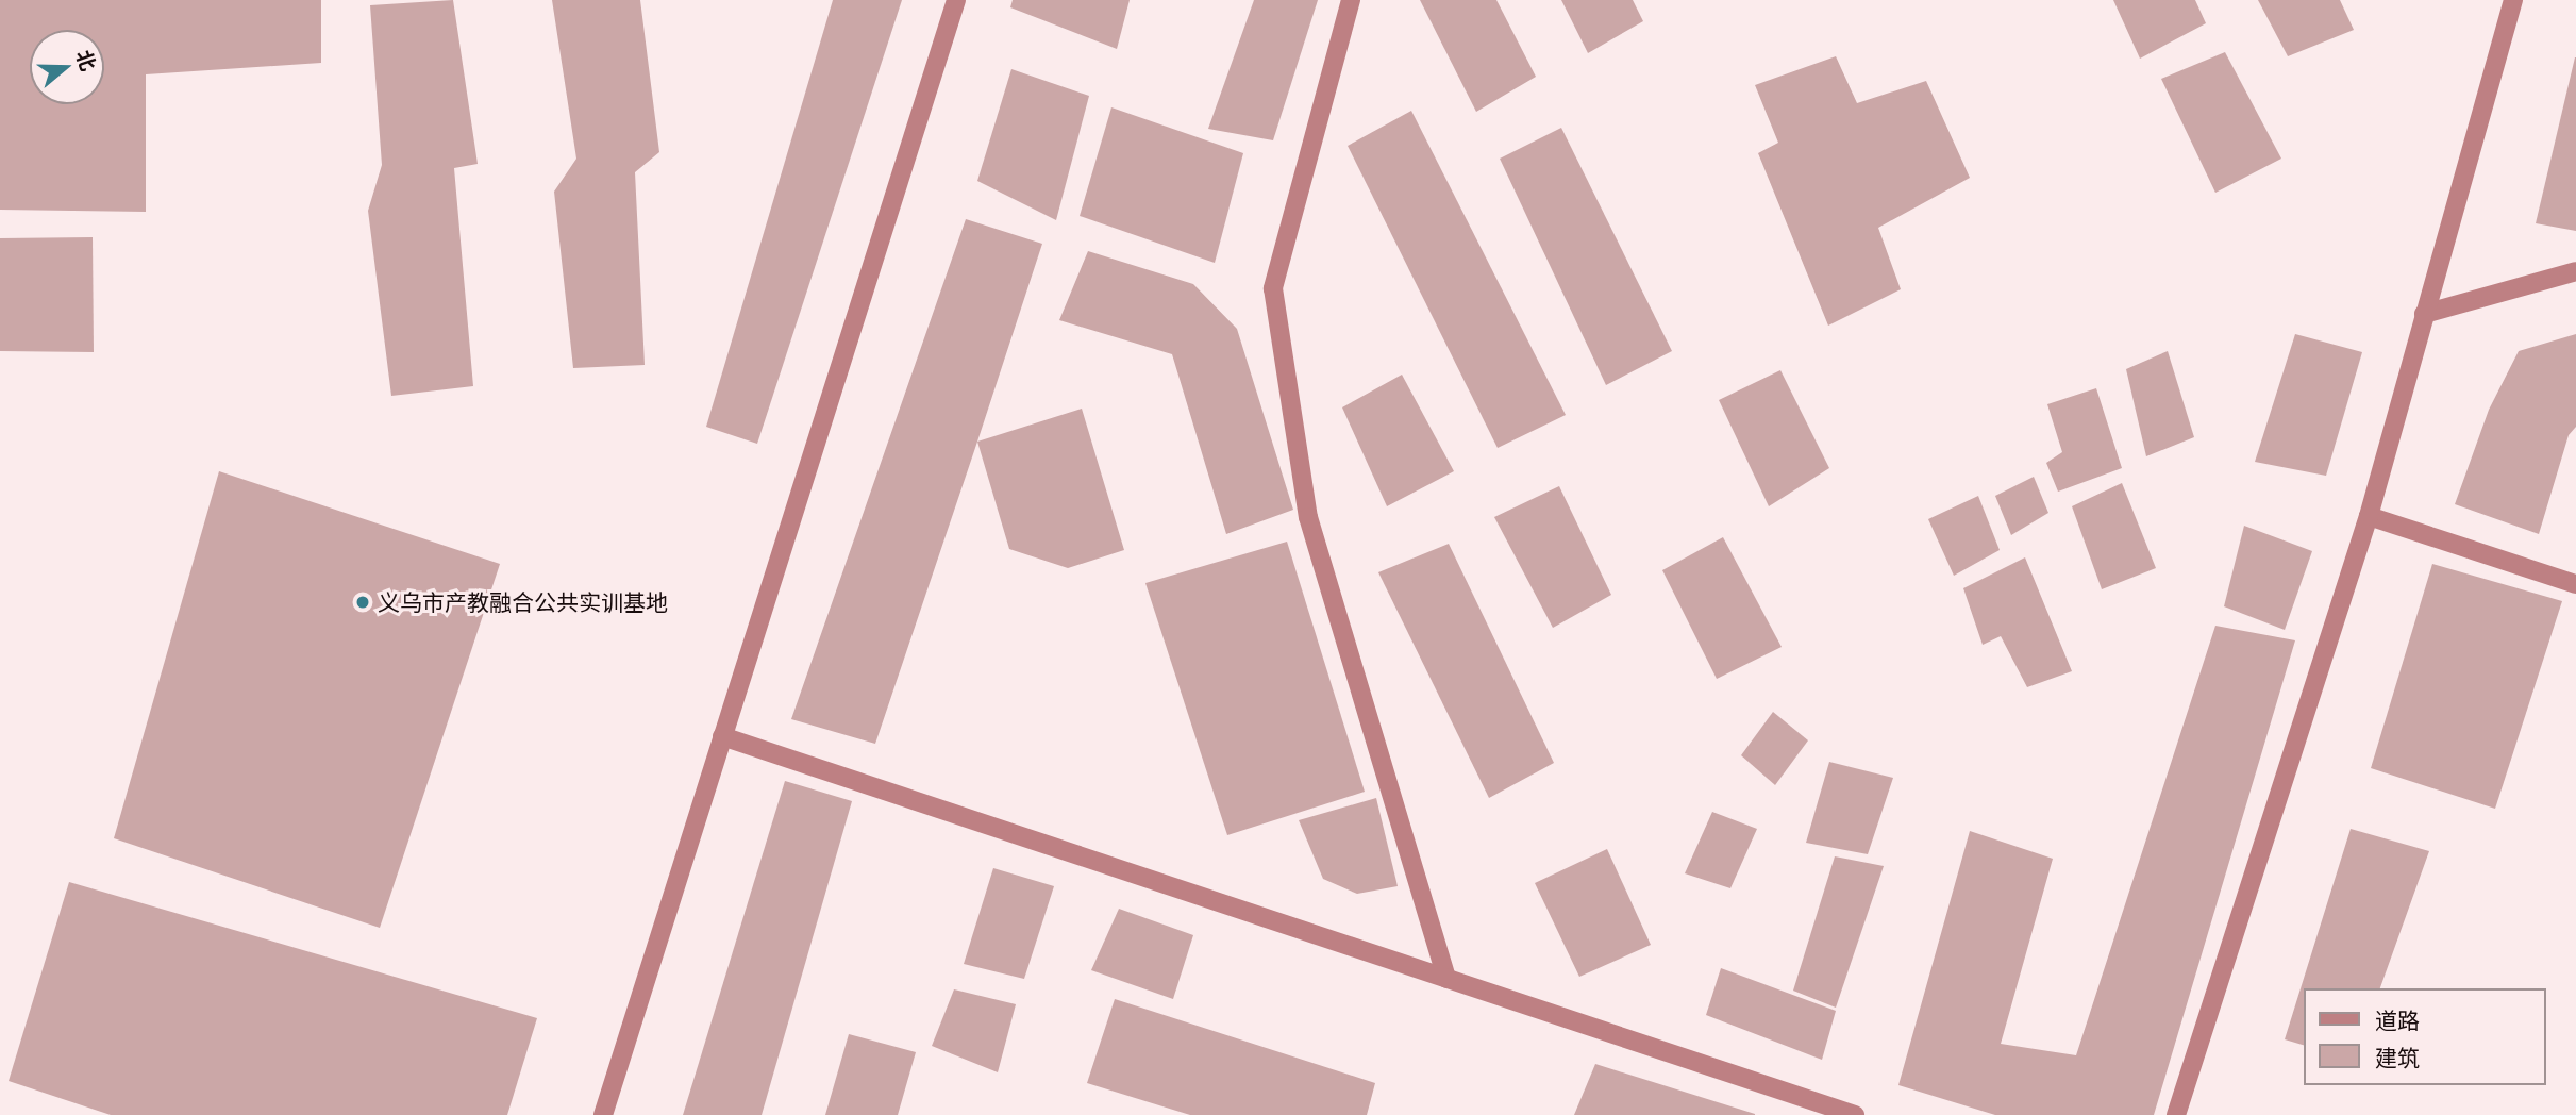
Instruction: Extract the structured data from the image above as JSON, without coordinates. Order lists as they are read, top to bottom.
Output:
{
  "places": ["义乌市产教融合公共实训基地"],
  "legend": ["道路", "建筑"],
  "north": "right"
}
